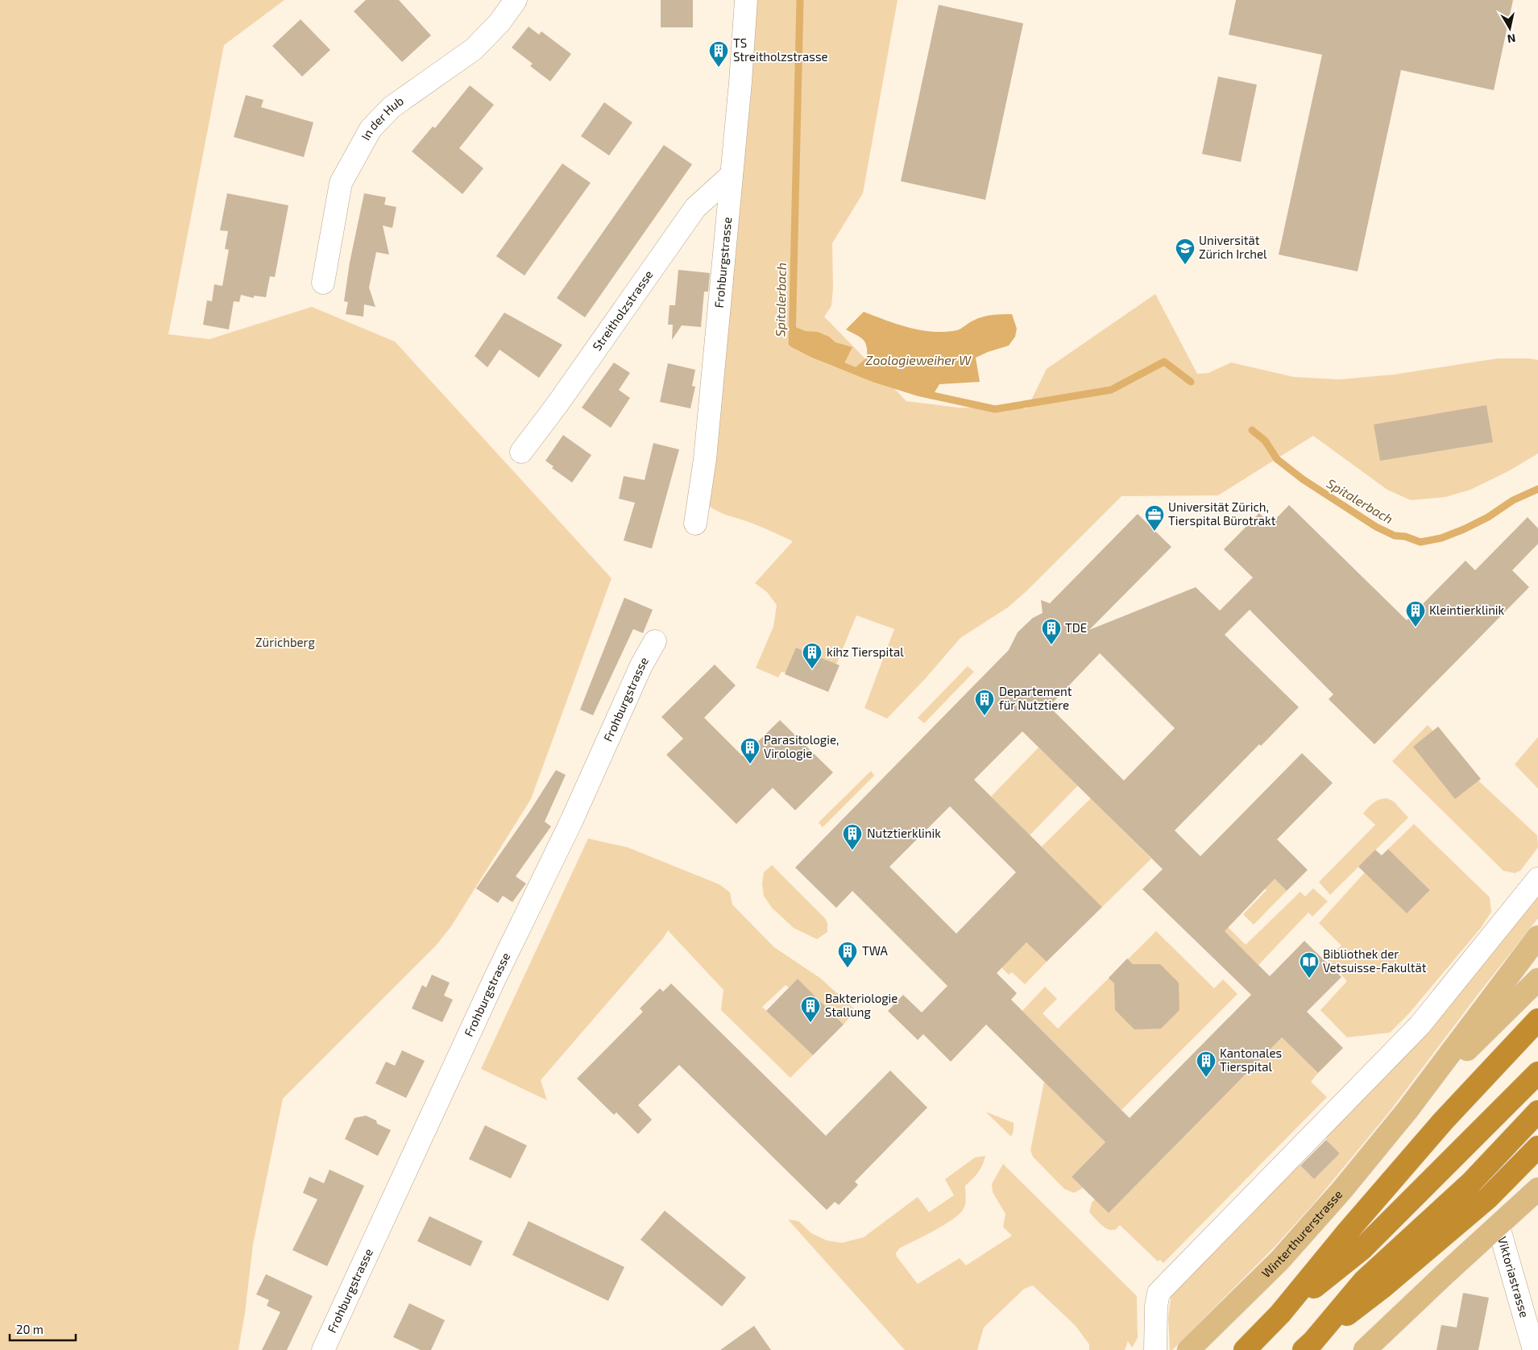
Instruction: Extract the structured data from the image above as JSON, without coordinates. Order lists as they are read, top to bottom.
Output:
{
  "streets": {
    "main road": ["Winterthurerstrasse"],
    "street": [
      "In der Hub",
      "Frohburgstrasse",
      "Streitholzstrasse",
      "Viktoriastrasse"
    ]
  },
  "crossings": [
    ["Frohburgstrasse", "Streitholzstrasse"]
  ],
  "water": ["Spitalerbach", "Zoologieweiher W"],
  "parks": ["Zürichberg"],
  "places": {
    "building": [
      "TS Streitholzstrasse",
      "Kleintierklinik",
      "TDE",
      "kihz Tierspital",
      "Departement für Nutztiere",
      "Parasitologie, Virologie",
      "Nutztierklinik",
      "TWA",
      "Bakteriologie Stallung",
      "Kantonales Tierspital"
    ],
    "school or university": ["Universität Zürich Irchel"],
    "office": ["Universität Zürich, Tierspital Bürotrakt"],
    "library": ["Bibliothek der Vetsuisse-Fakultät"]
  },
  "scale_bar": "20 m",
  "north": "bottom"
}
